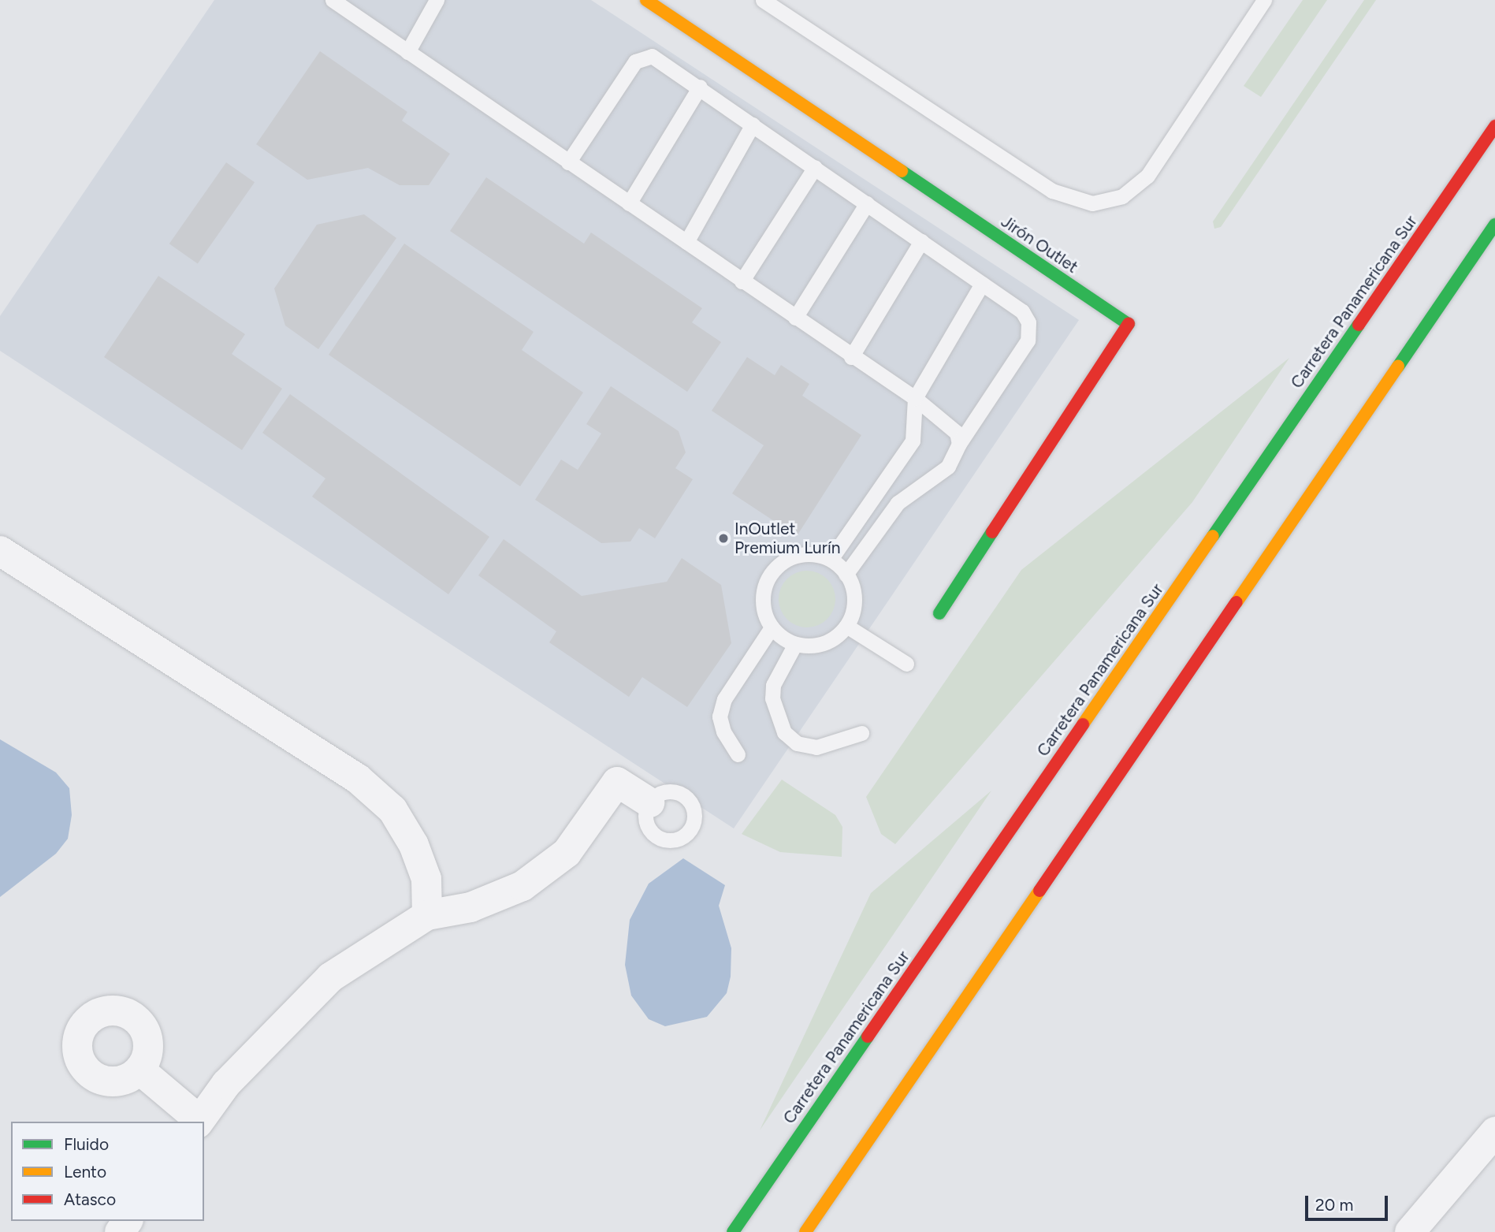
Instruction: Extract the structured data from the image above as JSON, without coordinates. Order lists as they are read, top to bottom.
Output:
{
  "streets": {
    "main road": ["Jirón Outlet", "Carretera Panamericana Sur"]
  },
  "places": ["InOutlet Premium Lurín"],
  "legend": ["Fluido", "Lento", "Atasco"],
  "scale_bar": "20 m"
}
